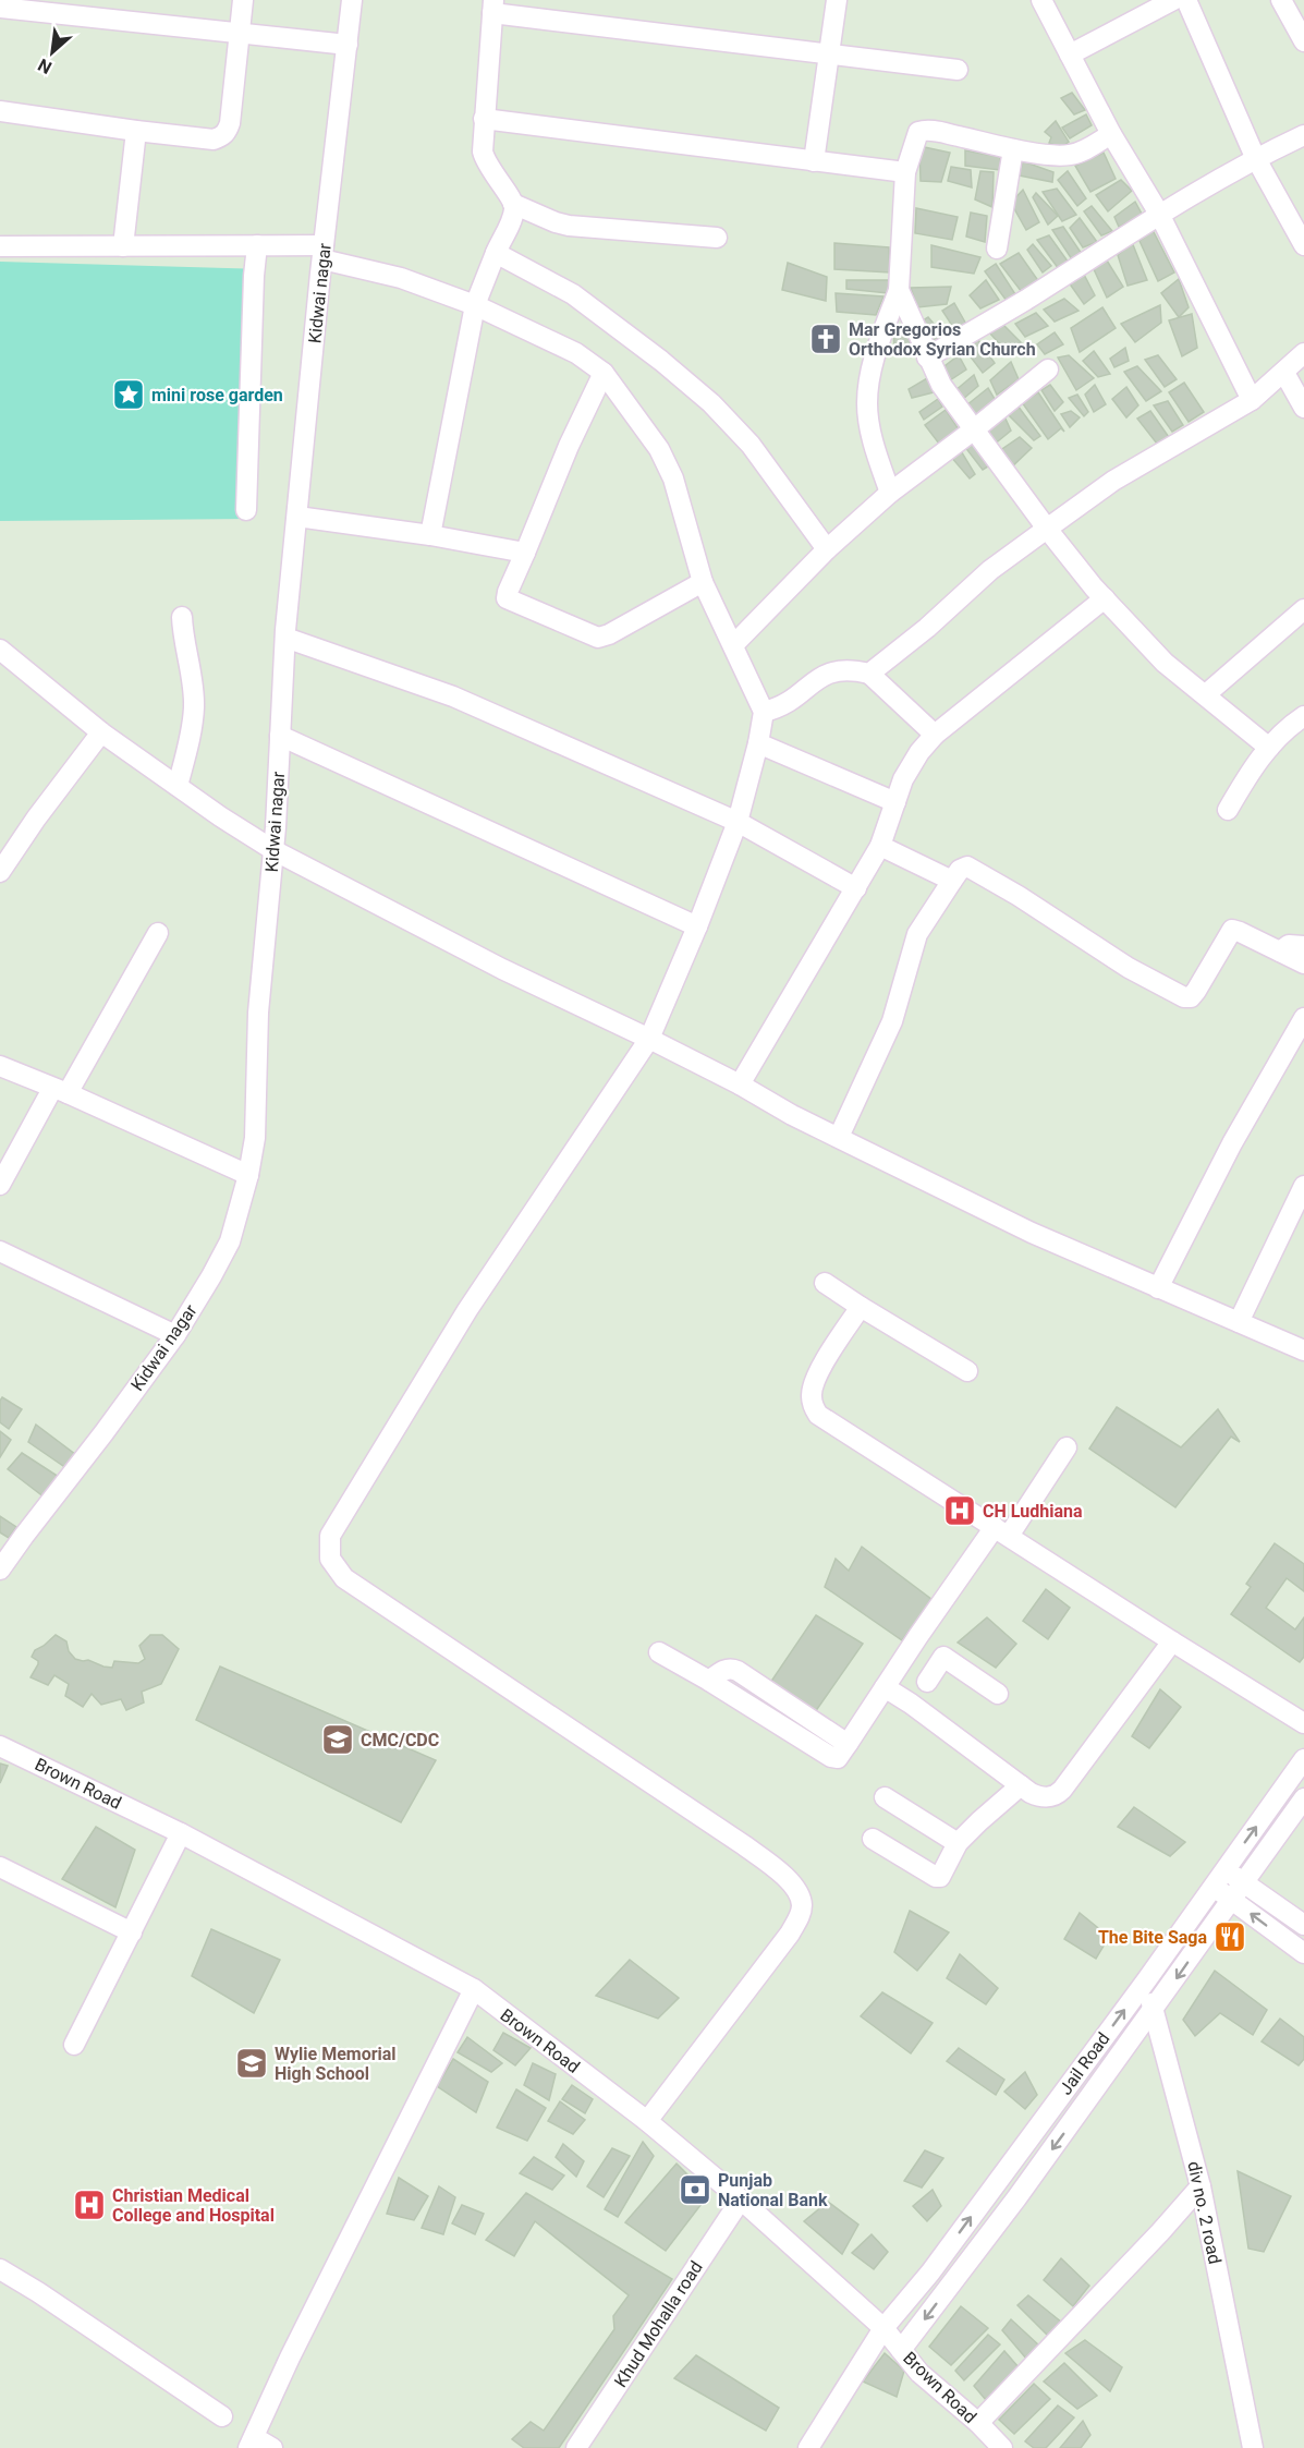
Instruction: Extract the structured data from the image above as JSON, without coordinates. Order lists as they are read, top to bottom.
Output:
{
  "streets": {
    "street": [
      "Kidwai nagar",
      "Brown Road",
      "Jail Road",
      "div no. 2 road",
      "Khud Mohalla road"
    ]
  },
  "crossings": [
    ["Brown Road", "Jail Road"],
    ["Brown Road", "Khud Mohalla road"],
    ["Jail Road", "div no. 2 road"]
  ],
  "places": {
    "church": ["Mar Gregorios Orthodox Syrian Church"],
    "place": ["mini rose garden"],
    "hospital": ["CH Ludhiana", "Christian Medical College and Hospital"],
    "school or university": ["CMC/CDC", "Wylie Memorial High School"],
    "restaurant": ["The Bite Saga"],
    "bank": ["Punjab National Bank"]
  },
  "north": "bottom left"
}
